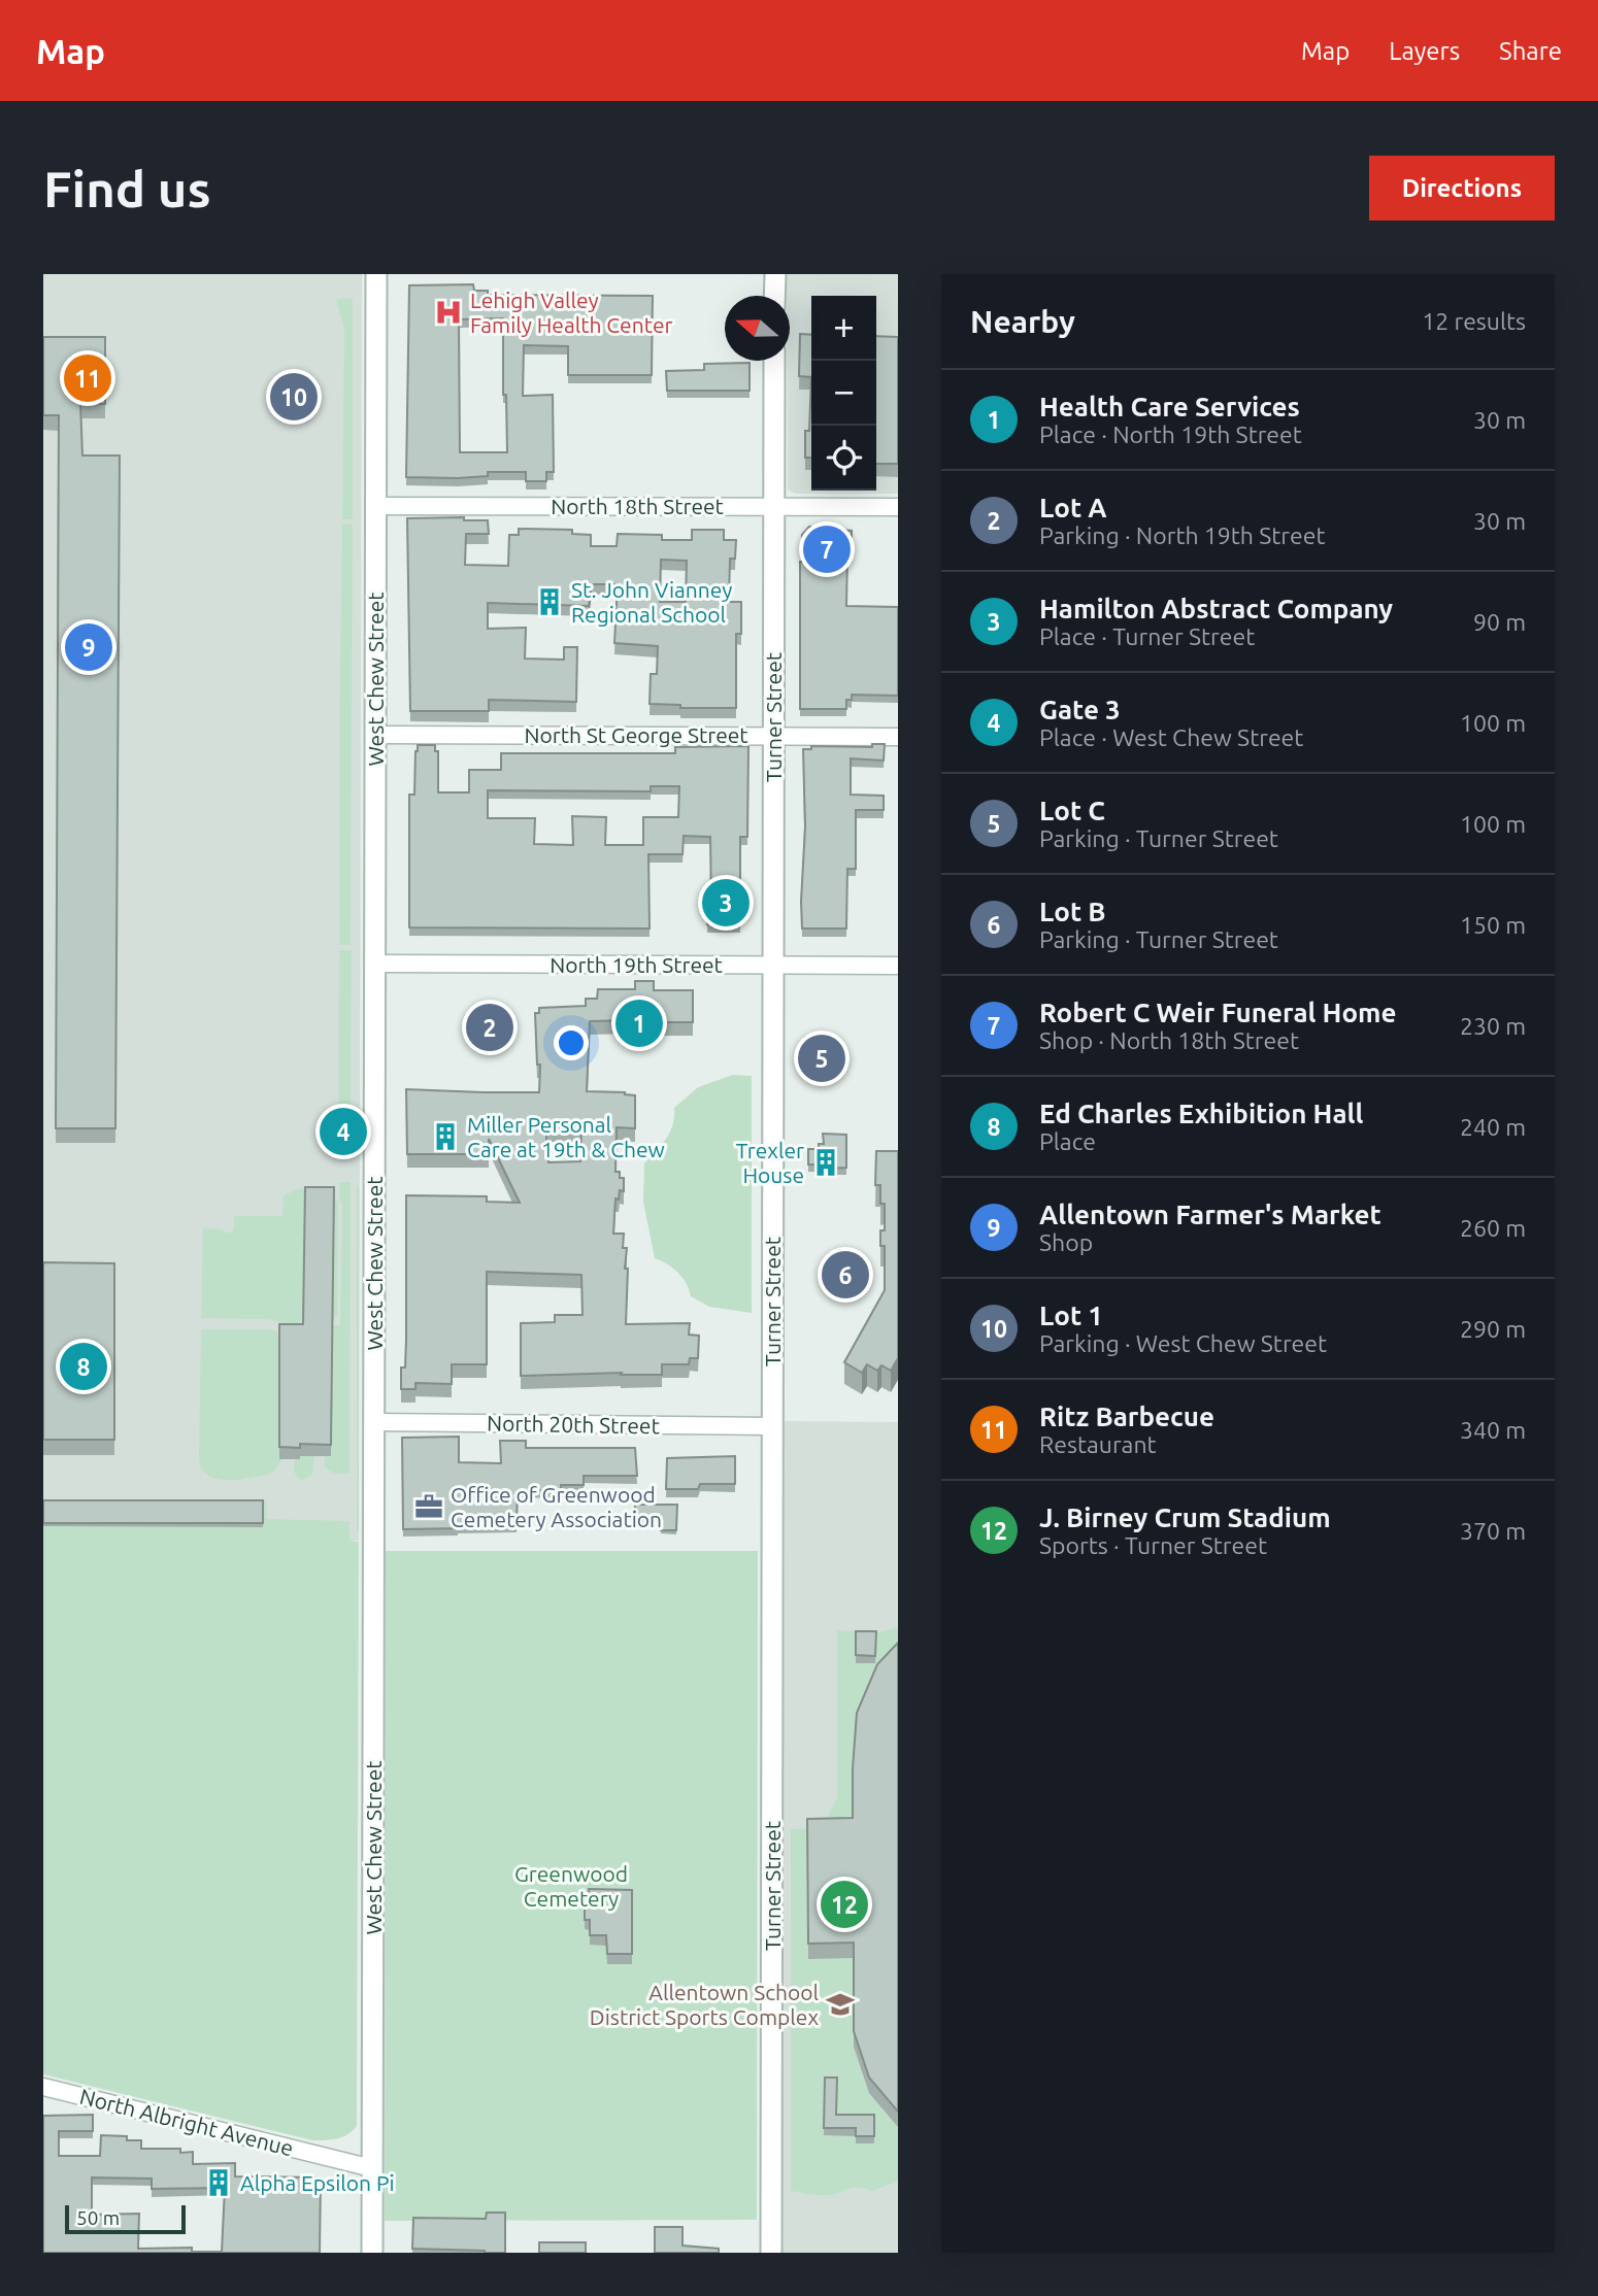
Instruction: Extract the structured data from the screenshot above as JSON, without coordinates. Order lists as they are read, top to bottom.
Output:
{
  "streets": {
    "street": [
      "North 18th Street",
      "West Chew Street",
      "Turner Street",
      "North St George Street",
      "North 19th Street",
      "North 20th Street",
      "North Albright Avenue"
    ]
  },
  "crossings": [
    ["North 18th Street", "West Chew Street"],
    ["North 18th Street", "Turner Street"],
    ["West Chew Street", "North St George Street"],
    ["West Chew Street", "North 19th Street"],
    ["West Chew Street", "North 20th Street"],
    ["West Chew Street", "North Albright Avenue"],
    ["Turner Street", "North St George Street"],
    ["Turner Street", "North 19th Street"],
    ["Turner Street", "North 20th Street"]
  ],
  "parks": ["Greenwood Cemetery"],
  "places": {
    "hospital": ["Lehigh Valley Family Health Center"],
    "building": [
      "St. John Vianney Regional School",
      "Miller Personal Care at 19th & Chew",
      "Trexler House",
      "Alpha Epsilon Pi"
    ],
    "office": ["Office of Greenwood Cemetery Association"],
    "school or university": ["Allentown School District Sports Complex"]
  },
  "scale_bar": "50 m",
  "north": "left",
  "page": {
    "header": "Map",
    "nav": ["Map", "Layers", "Share"],
    "buttons": "Directions",
    "title": "Find us",
    "heading": ["Nearby", "12 results"],
    "map_buttons": ["+", "−"],
    "pins": [
      "11",
      "10",
      "7",
      "9",
      "3",
      "1",
      "2",
      "5",
      "4",
      "6",
      "8",
      "12"
    ],
    "list": [
      {
        "mark": "1",
        "name": "Health Care Services",
        "note": "Place · North 19th Street",
        "value": "30 m"
      },
      {
        "mark": "2",
        "name": "Lot A",
        "note": "Parking · North 19th Street",
        "value": "30 m"
      },
      {
        "mark": "3",
        "name": "Hamilton Abstract Company",
        "note": "Place · Turner Street",
        "value": "90 m"
      },
      {
        "mark": "4",
        "name": "Gate 3",
        "note": "Place · West Chew Street",
        "value": "100 m"
      },
      {
        "mark": "5",
        "name": "Lot C",
        "note": "Parking · Turner Street",
        "value": "100 m"
      },
      {
        "mark": "6",
        "name": "Lot B",
        "note": "Parking · Turner Street",
        "value": "150 m"
      },
      {
        "mark": "7",
        "name": "Robert C Weir Funeral Home",
        "note": "Shop · North 18th Street",
        "value": "230 m"
      },
      {
        "mark": "8",
        "name": "Ed Charles Exhibition Hall",
        "note": "Place",
        "value": "240 m"
      },
      {
        "mark": "9",
        "name": "Allentown Farmer's Market",
        "note": "Shop",
        "value": "260 m"
      },
      {
        "mark": "10",
        "name": "Lot 1",
        "note": "Parking · West Chew Street",
        "value": "290 m"
      },
      {
        "mark": "11",
        "name": "Ritz Barbecue",
        "note": "Restaurant",
        "value": "340 m"
      },
      {
        "mark": "12",
        "name": "J. Birney Crum Stadium",
        "note": "Sports · Turner Street",
        "value": "370 m"
      }
    ],
    "scale": "50 m"
  }
}
